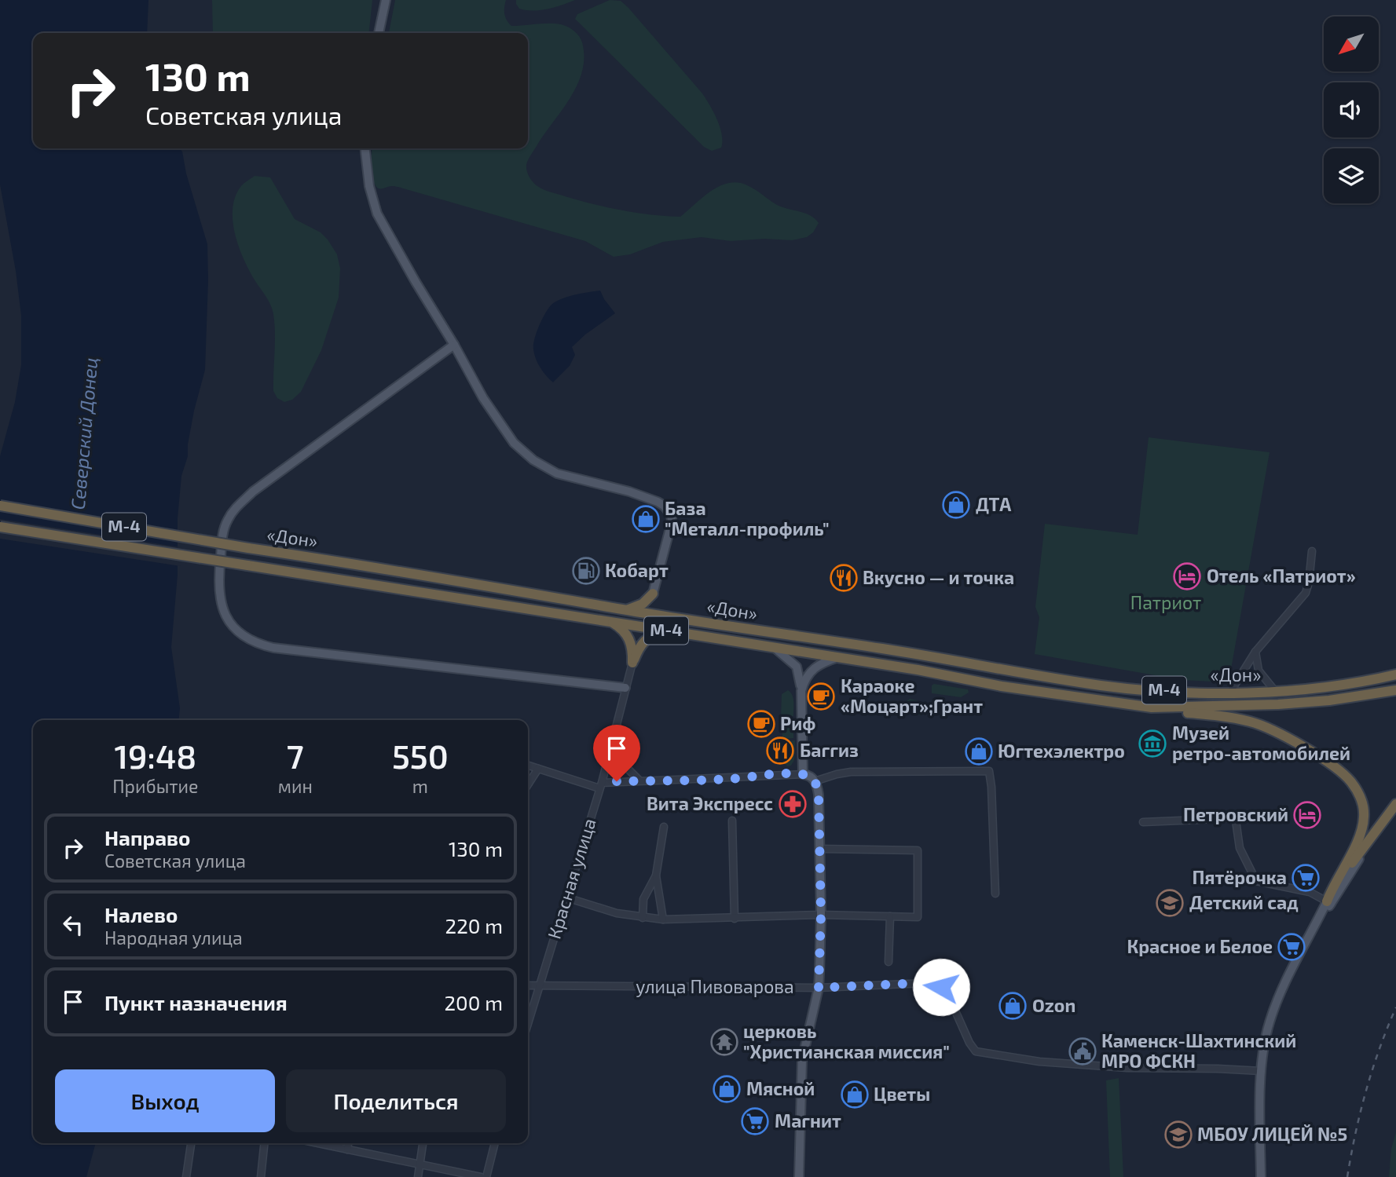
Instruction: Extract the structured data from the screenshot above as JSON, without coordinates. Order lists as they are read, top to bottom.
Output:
{
  "streets": {
    "highway": ["М-4", "«Дон»"],
    "street": ["Красная улица", "улица Пивоварова"]
  },
  "crossings": [
    ["Красная улица", "улица Пивоварова"]
  ],
  "water": ["Северский Донец"],
  "parks": ["Патриот"],
  "places": {
    "shop": [
      "ДТА",
      "База \"Металл-профиль\"",
      "Югтехэлектро",
      "Ozon",
      "Мясной",
      "Цветы"
    ],
    "fuel station": ["Кобарт"],
    "hotel": ["Отель «Патриот»", "Петровский"],
    "restaurant": ["Вкусно — и точка", "Баггиз"],
    "cafe": ["Караоке «Моцарт»;Грант", "Риф"],
    "museum": ["Музей ретро-автомобилей"],
    "pharmacy": ["Вита Экспресс"],
    "supermarket": ["Пятёрочка", "Красное и Белое", "Магнит"],
    "school or university": ["Детский сад", "МБОУ ЛИЦЕЙ №5"],
    "temple": ["церковь \"Христианская миссия\""],
    "public building": ["Каменск-Шахтинский МРО ФСКН"]
  },
  "north": "bottom left",
  "page": {
    "turn": ["130 m", "Советская улица"],
    "eta": [
      "19:48",
      "Прибытие",
      "7",
      "мин",
      "550",
      "m"
    ],
    "list": [
      {
        "name": "Направо",
        "note": "Советская улица",
        "value": "130 m"
      },
      {
        "name": "Налево",
        "note": "Народная улица",
        "value": "220 m"
      },
      {
        "name": "Пункт назначения",
        "value": "200 m"
      }
    ],
    "buttons": ["Выход", "Поделиться"]
  }
}
